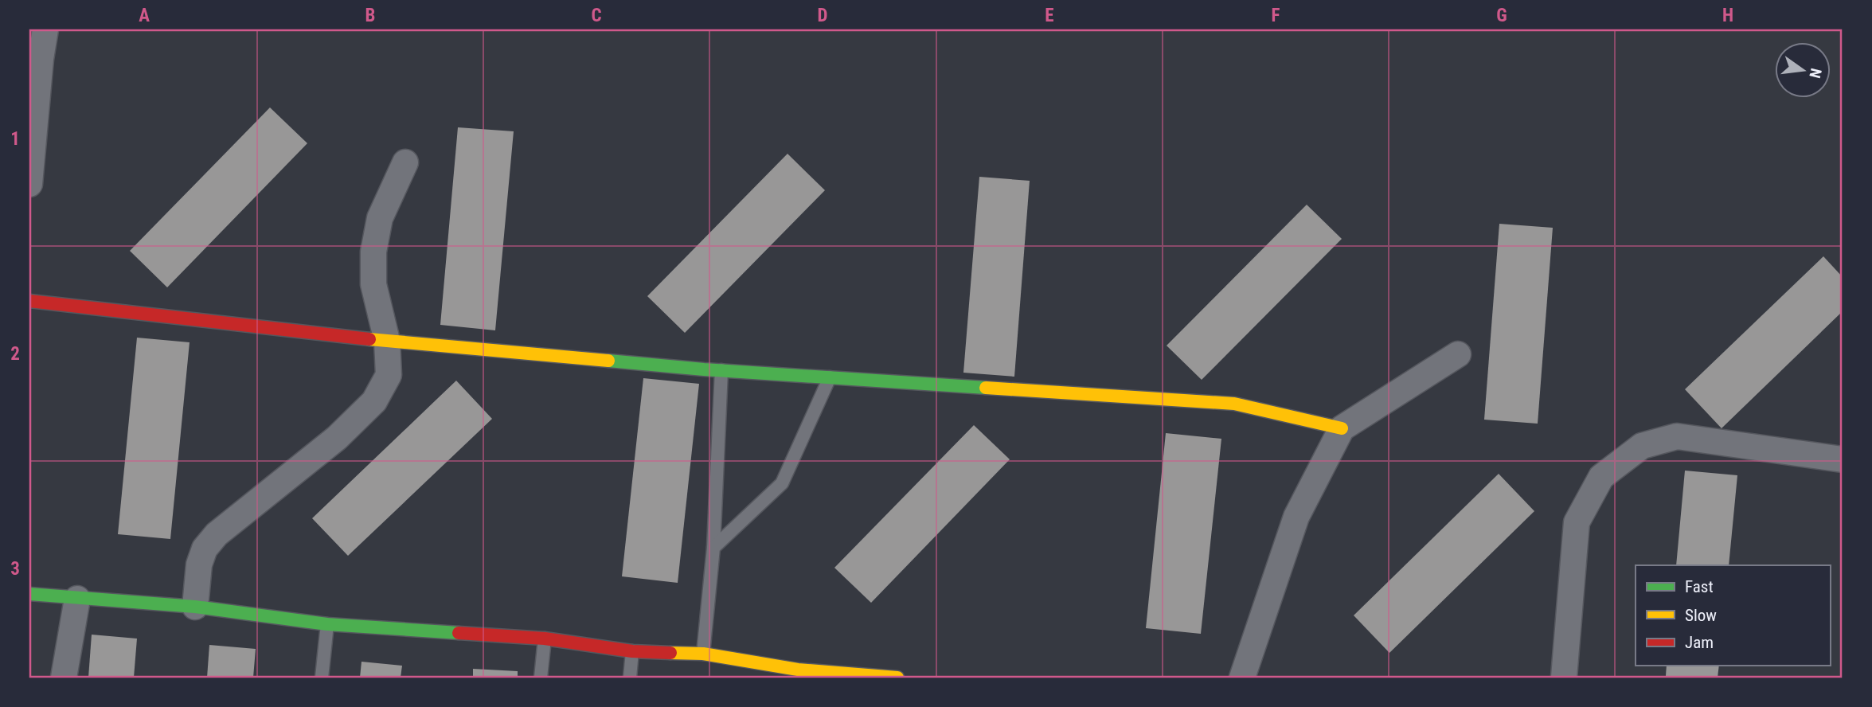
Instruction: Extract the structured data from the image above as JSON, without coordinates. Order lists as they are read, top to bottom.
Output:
{
  "legend": ["Fast", "Slow", "Jam"],
  "north": "right",
  "grid": {
    "columns": [
      "A",
      "B",
      "C",
      "D",
      "E",
      "F",
      "G",
      "H"
    ],
    "rows": ["1", "2", "3"]
  }
}
